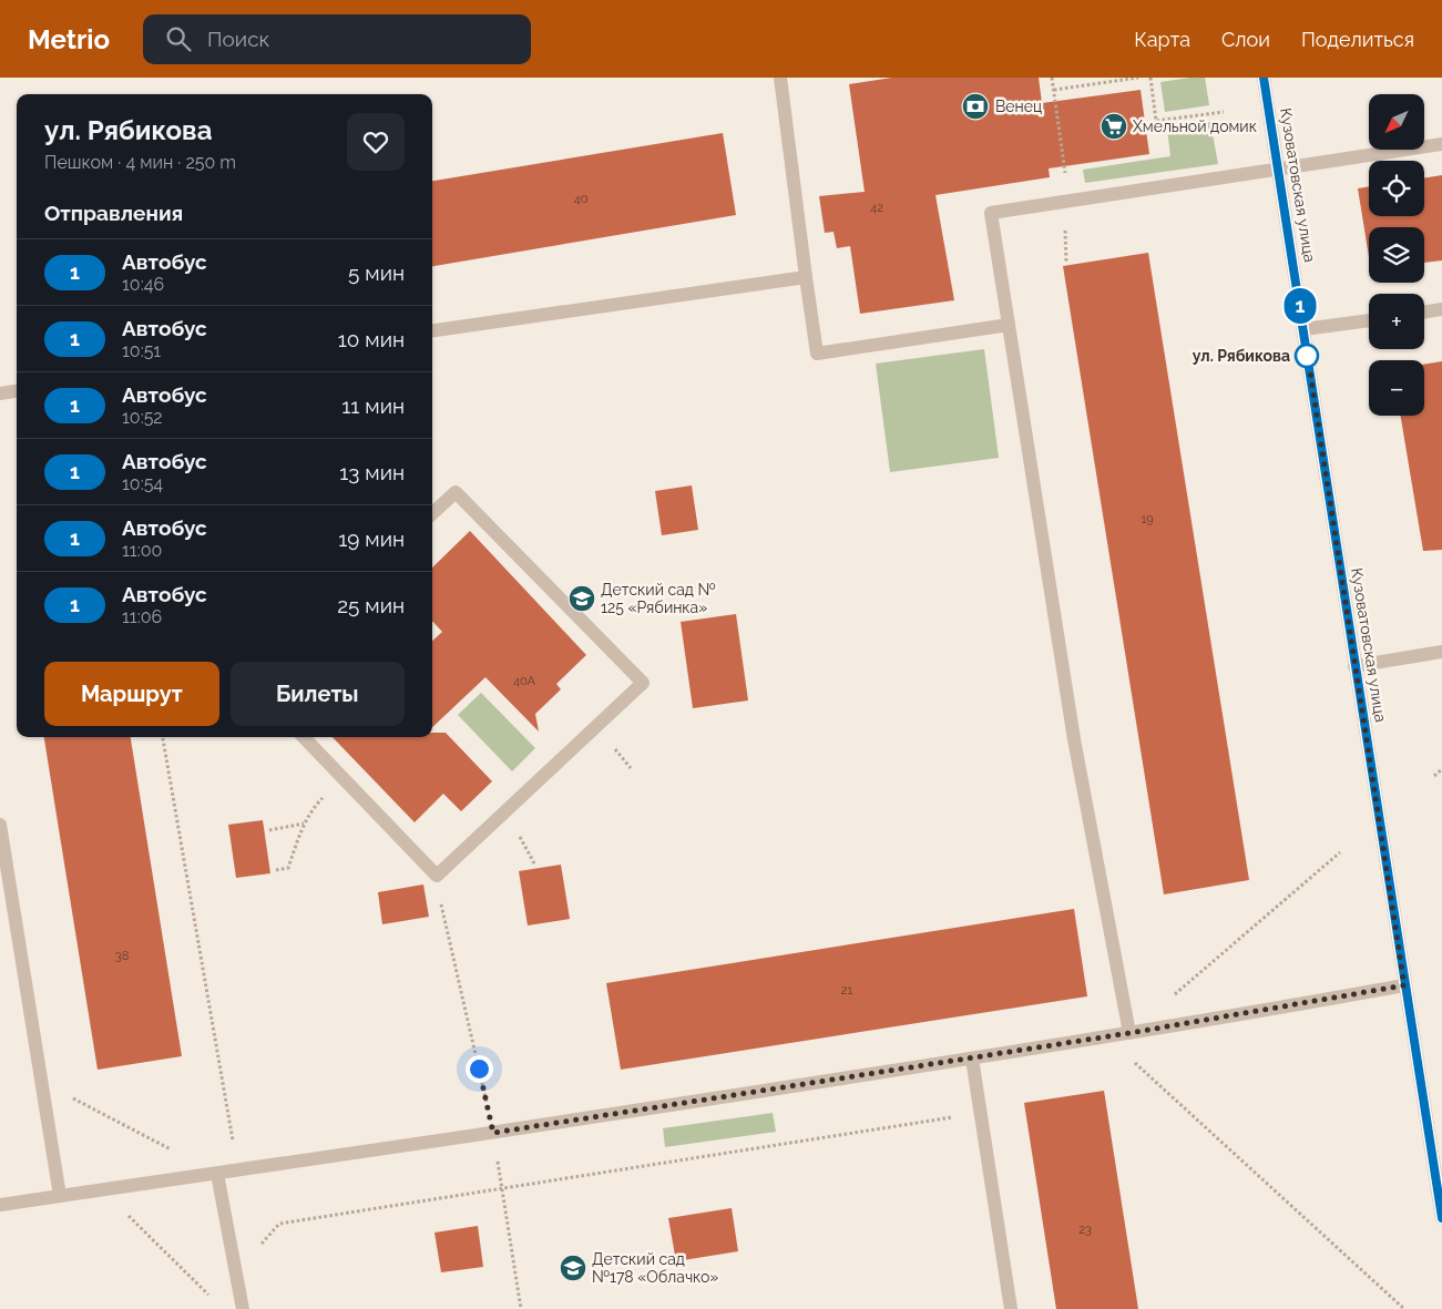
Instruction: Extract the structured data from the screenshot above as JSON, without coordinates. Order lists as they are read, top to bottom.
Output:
{
  "streets": {
    "street": ["Кузоватовская улица"]
  },
  "places": {
    "bank": ["Венец"],
    "supermarket": ["Хмельной домик"],
    "other": ["ул. Рябикова"],
    "school or university": ["Детский сад № 125 «Рябинка»", "Детский сад №178 «Облачко»"]
  },
  "lines": ["bus line 1"],
  "house_numbers": [
    "40",
    "42",
    "19",
    "40А",
    "38",
    "21",
    "23"
  ],
  "north": "bottom left",
  "page": {
    "header": "Metrio",
    "search": "Поиск",
    "nav": ["Карта", "Слои", "Поделиться"],
    "on_map": "1",
    "map_buttons": ["+", "−"],
    "heading": [
      ["ул. Рябикова", "Пешком · 4 мин · 250 m"],
      "Отправления"
    ],
    "list": [
      {
        "mark": "1",
        "name": "Автобус",
        "note": "10:46",
        "value": "5 мин"
      },
      {
        "mark": "1",
        "name": "Автобус",
        "note": "10:51",
        "value": "10 мин"
      },
      {
        "mark": "1",
        "name": "Автобус",
        "note": "10:52",
        "value": "11 мин"
      },
      {
        "mark": "1",
        "name": "Автобус",
        "note": "10:54",
        "value": "13 мин"
      },
      {
        "mark": "1",
        "name": "Автобус",
        "note": "11:00",
        "value": "19 мин"
      },
      {
        "mark": "1",
        "name": "Автобус",
        "note": "11:06",
        "value": "25 мин"
      }
    ],
    "buttons": ["Маршрут", "Билеты"]
  }
}
